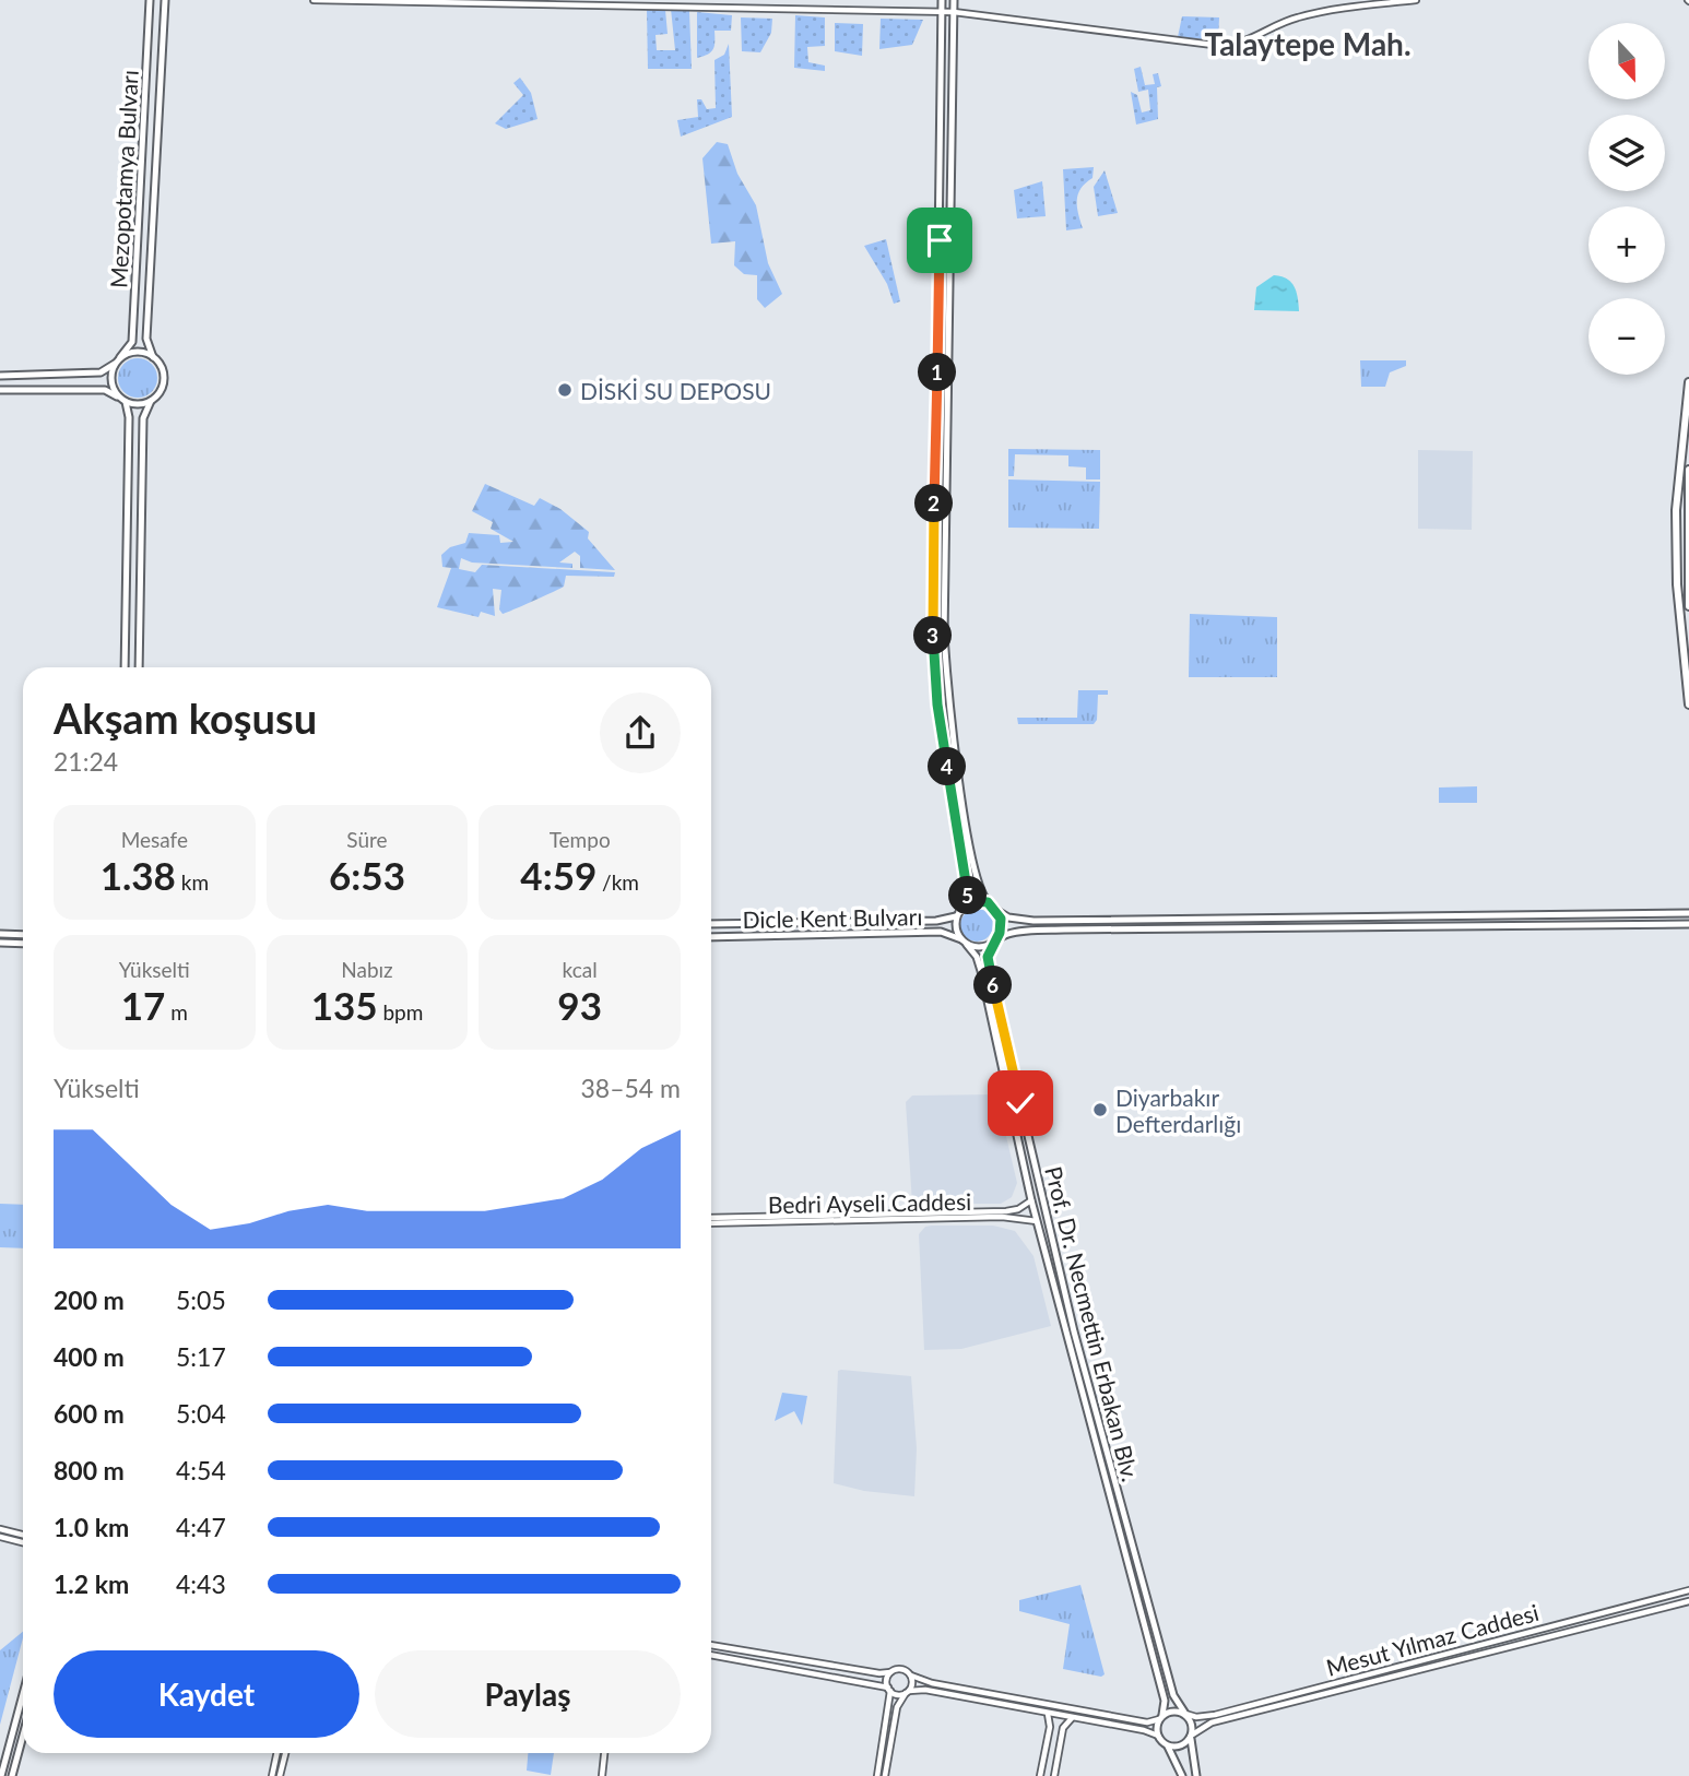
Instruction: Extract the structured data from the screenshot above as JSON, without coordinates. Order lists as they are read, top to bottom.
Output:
{
  "streets": {
    "main road": [
      "Mezopotamya Bulvarı",
      "Dicle Kent Bulvarı",
      "Bedri Ayseli Caddesi",
      "Prof. Dr. Necmettin Erbakan Blv.",
      "Mesut Yılmaz Caddesi"
    ]
  },
  "crossings": [
    ["Dicle Kent Bulvarı", "Prof. Dr. Necmettin Erbakan Blv."],
    ["Bedri Ayseli Caddesi", "Prof. Dr. Necmettin Erbakan Blv."],
    ["Prof. Dr. Necmettin Erbakan Blv.", "Mesut Yılmaz Caddesi"]
  ],
  "districts": ["Talaytepe Mah."],
  "places": ["DİSKİ SU DEPOSU", "Diyarbakır Defterdarlığı"],
  "north": "bottom",
  "page": {
    "map_buttons": ["+", "−"],
    "pins": [
      "1",
      "2",
      "3",
      "4",
      "5",
      "6"
    ],
    "heading": ["Akşam koşusu", "21:24"],
    "stats": [
      ["Mesafe", "1.38 km"],
      ["Süre", "6:53"],
      ["Tempo", "4:59 /km"],
      ["Yükselti", "17 m"],
      ["Nabız", "135 bpm"],
      ["kcal", "93"]
    ],
    "chart": ["Yükselti", "38–54 m"],
    "list": [
      {
        "name": "200 m",
        "note": "5:05"
      },
      {
        "name": "400 m",
        "note": "5:17"
      },
      {
        "name": "600 m",
        "note": "5:04"
      },
      {
        "name": "800 m",
        "note": "4:54"
      },
      {
        "name": "1.0 km",
        "note": "4:47"
      },
      {
        "name": "1.2 km",
        "note": "4:43"
      }
    ],
    "buttons": ["Kaydet", "Paylaş"]
  }
}
